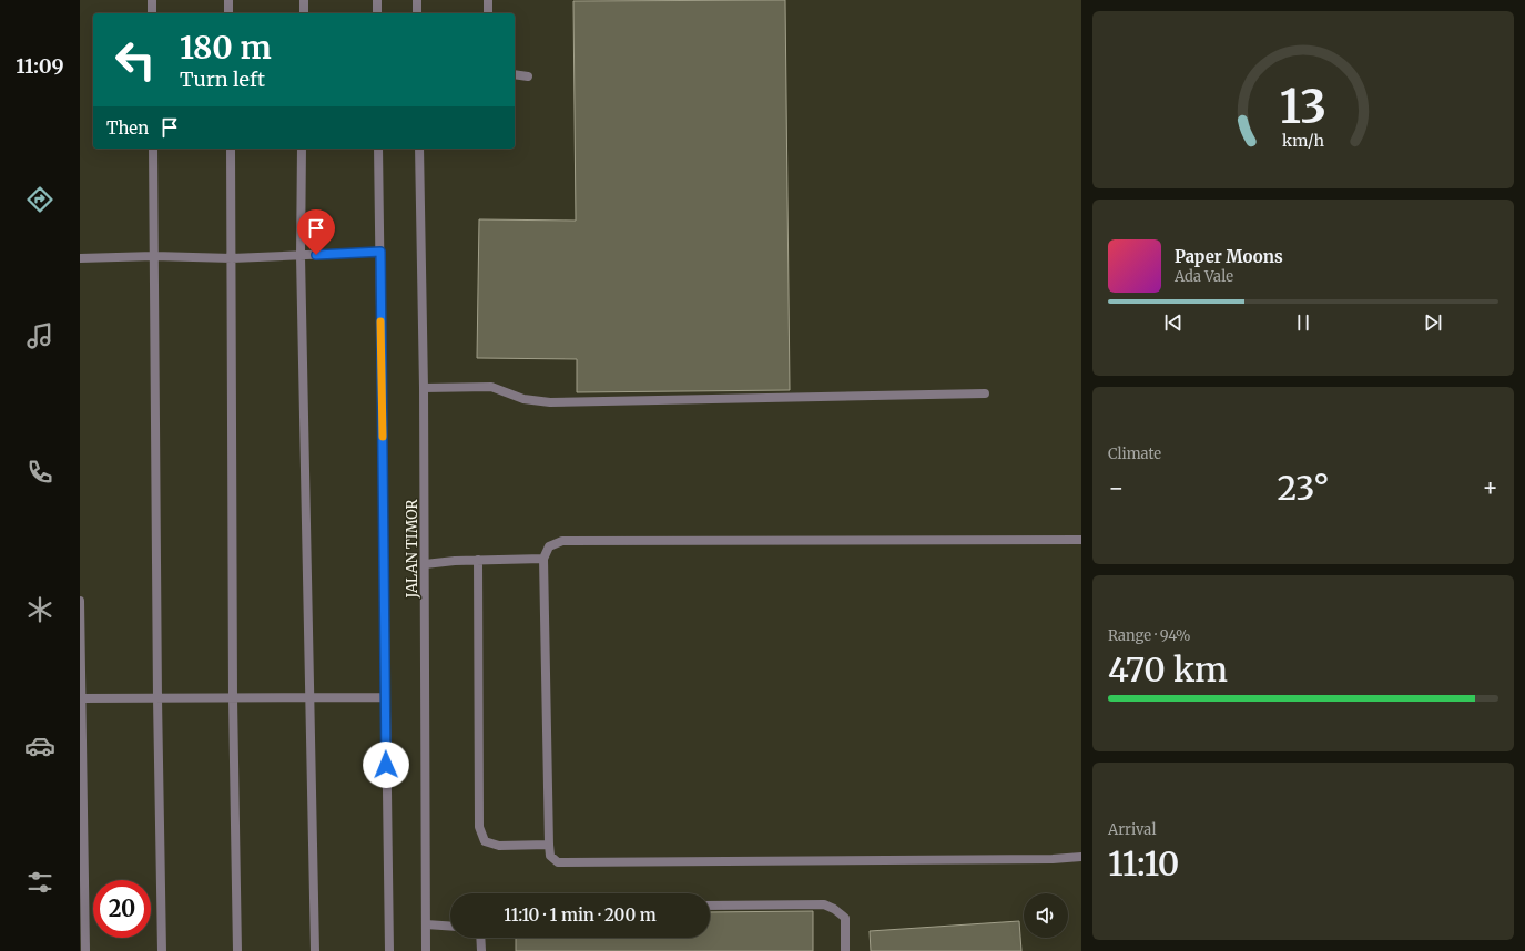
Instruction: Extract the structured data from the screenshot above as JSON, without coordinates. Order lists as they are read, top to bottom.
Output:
{
  "streets": {
    "street": ["JALAN TIMOR"]
  },
  "page": {
    "tabs": "11:09",
    "turn": ["180 m", "Turn left"],
    "then": "Then",
    "song": ["Paper Moons", "Ada Vale"],
    "tile": [
      "Climate",
      ["Range · 94%", "470 km"],
      ["Arrival", "11:10"]
    ],
    "heat": ["−", "23°", "+"],
    "limit": "20",
    "trip": "11:10 · 1 min · 200 m",
    "gauge": ["13", "km/h"]
  }
}
